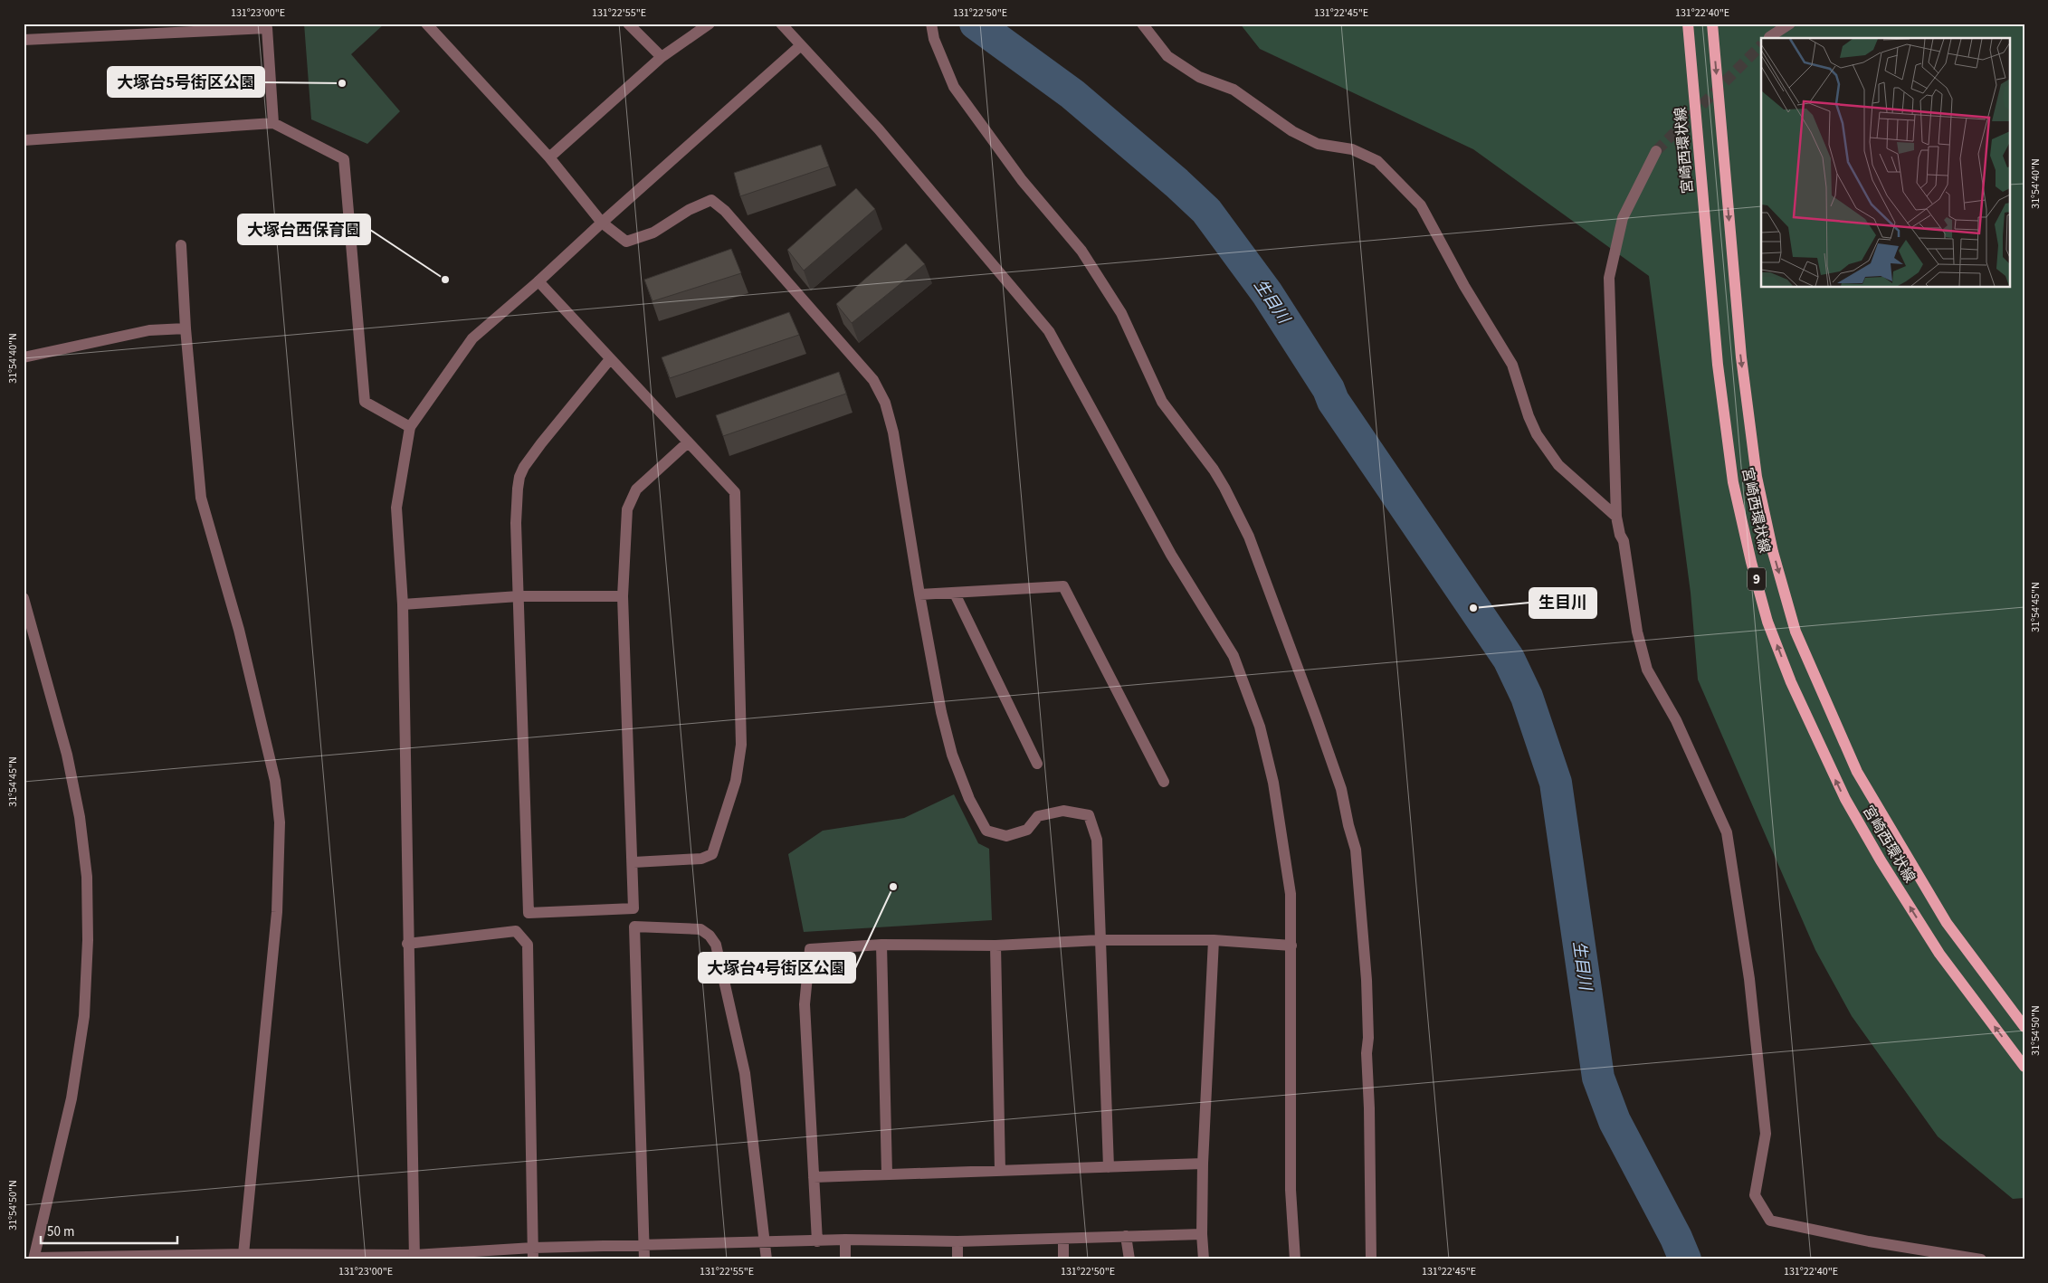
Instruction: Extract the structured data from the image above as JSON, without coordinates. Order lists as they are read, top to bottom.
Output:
{
  "streets": {
    "main road": ["宮崎西環状線", "9"]
  },
  "water": ["生目川"],
  "places": [
    "大塚台5号街区公園",
    "大塚台西保育園",
    "生目川",
    "大塚台4号街区公園"
  ],
  "scale_bar": "50 m",
  "coordinates": [
    "131°23'00\"E",
    "131°22'55\"E",
    "131°22'50\"E",
    "131°22'45\"E",
    "131°22'40\"E",
    "31°54'40\"N",
    "31°54'45\"N",
    "31°54'50\"N"
  ]
}
